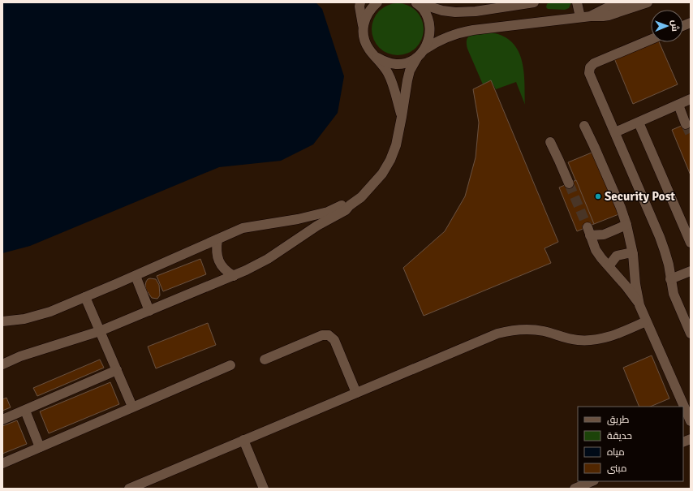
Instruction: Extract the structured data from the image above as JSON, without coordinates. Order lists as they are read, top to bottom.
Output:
{
  "places": ["Security Post"],
  "legend": [
    "طريق",
    "حديقة",
    "مياه",
    "مبنى"
  ],
  "north": "right"
}
